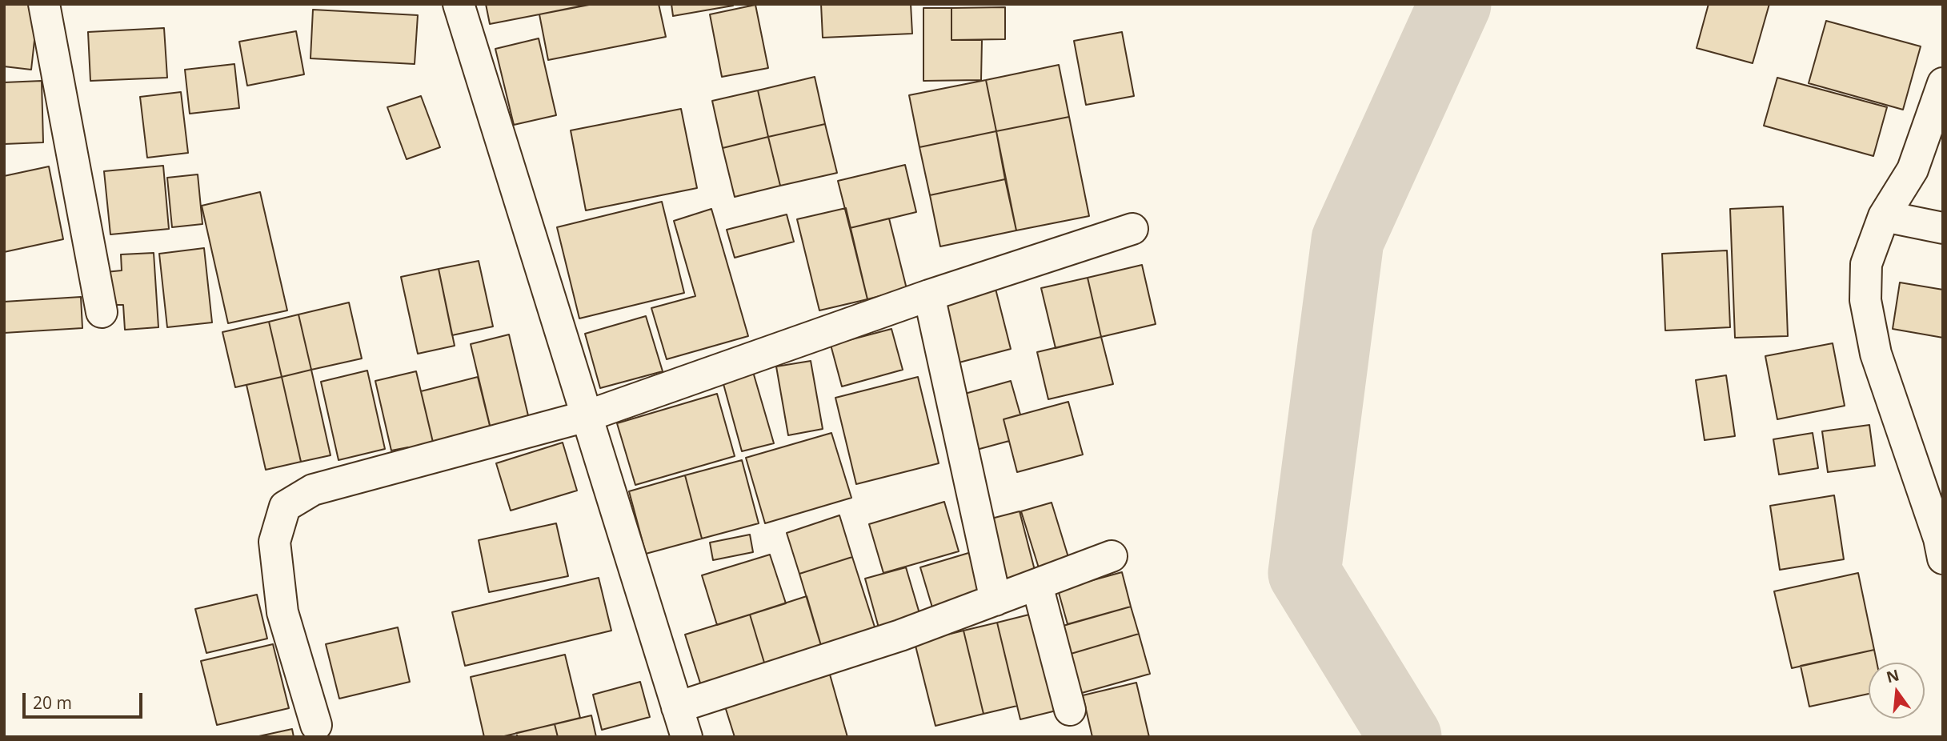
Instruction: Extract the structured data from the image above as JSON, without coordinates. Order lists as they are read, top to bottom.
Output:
{
  "scale_bar": "20 m",
  "north": "top"
}
